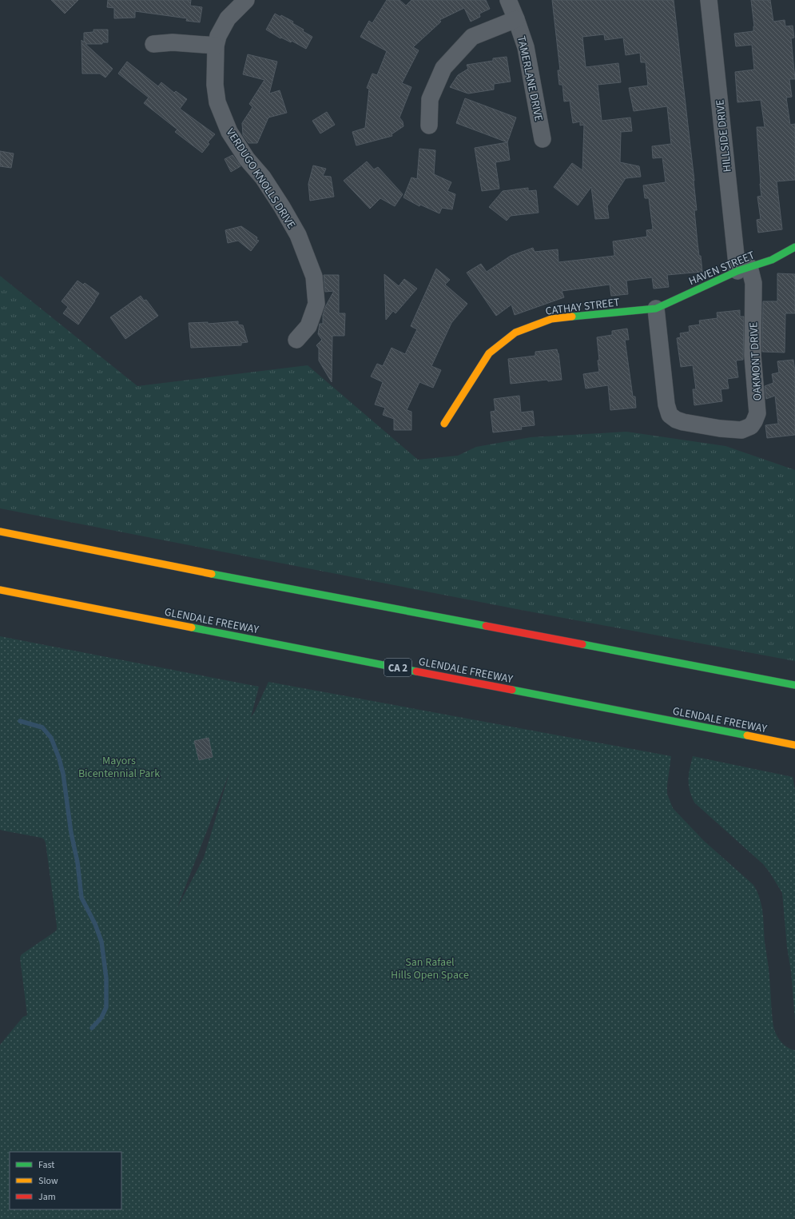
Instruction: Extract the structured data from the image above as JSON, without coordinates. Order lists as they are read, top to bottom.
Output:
{
  "streets": {
    "main road": [
      "HAVEN STREET",
      "CATHAY STREET",
      "GLENDALE FREEWAY",
      "CA 2"
    ],
    "street": [
      "TAMERLANE DRIVE",
      "HILLSIDE DRIVE",
      "VERDUGO KNOLLS DRIVE",
      "OAKMONT DRIVE"
    ]
  },
  "crossings": [
    ["HILLSIDE DRIVE", "HAVEN STREET"],
    ["HILLSIDE DRIVE", "OAKMONT DRIVE"],
    ["HAVEN STREET", "CATHAY STREET"],
    ["HAVEN STREET", "OAKMONT DRIVE"],
    ["CATHAY STREET", "OAKMONT DRIVE"]
  ],
  "parks": ["Mayors Bicentennial Park", "San Rafael Hills Open Space"],
  "legend": ["Fast", "Slow", "Jam"]
}
